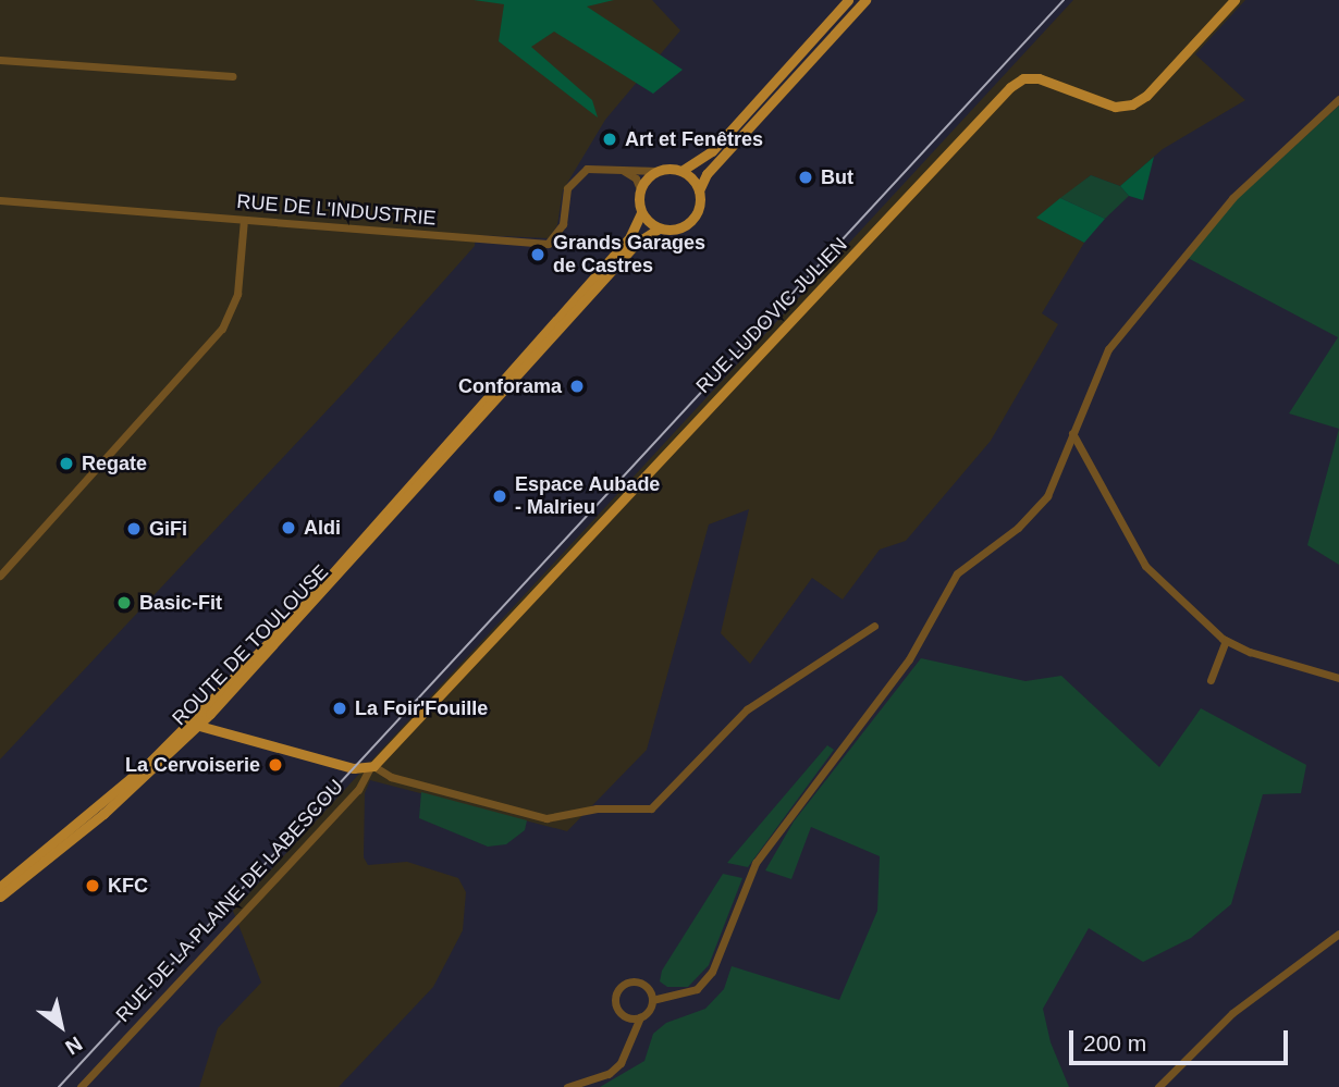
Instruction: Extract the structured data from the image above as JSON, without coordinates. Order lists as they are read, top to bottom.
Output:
{
  "streets": {
    "main road": ["RUE LUDOVIC JULIEN", "ROUTE DE TOULOUSE"],
    "street": ["RUE DE L'INDUSTRIE", "RUE DE LA PLAINE DE LABESCOU"]
  },
  "crossings": [
    ["RUE DE L'INDUSTRIE", "ROUTE DE TOULOUSE"],
    ["RUE LUDOVIC JULIEN", "RUE DE LA PLAINE DE LABESCOU"]
  ],
  "places": [
    "Art et Fenêtres",
    "But",
    "Grands Garages de Castres",
    "Conforama",
    "Regate",
    "Espace Aubade - Malrieu",
    "Aldi",
    "GiFi",
    "Basic-Fit",
    "La Foir'Fouille",
    "La Cervoiserie",
    "KFC"
  ],
  "scale_bar": "200 m",
  "north": "bottom right"
}
